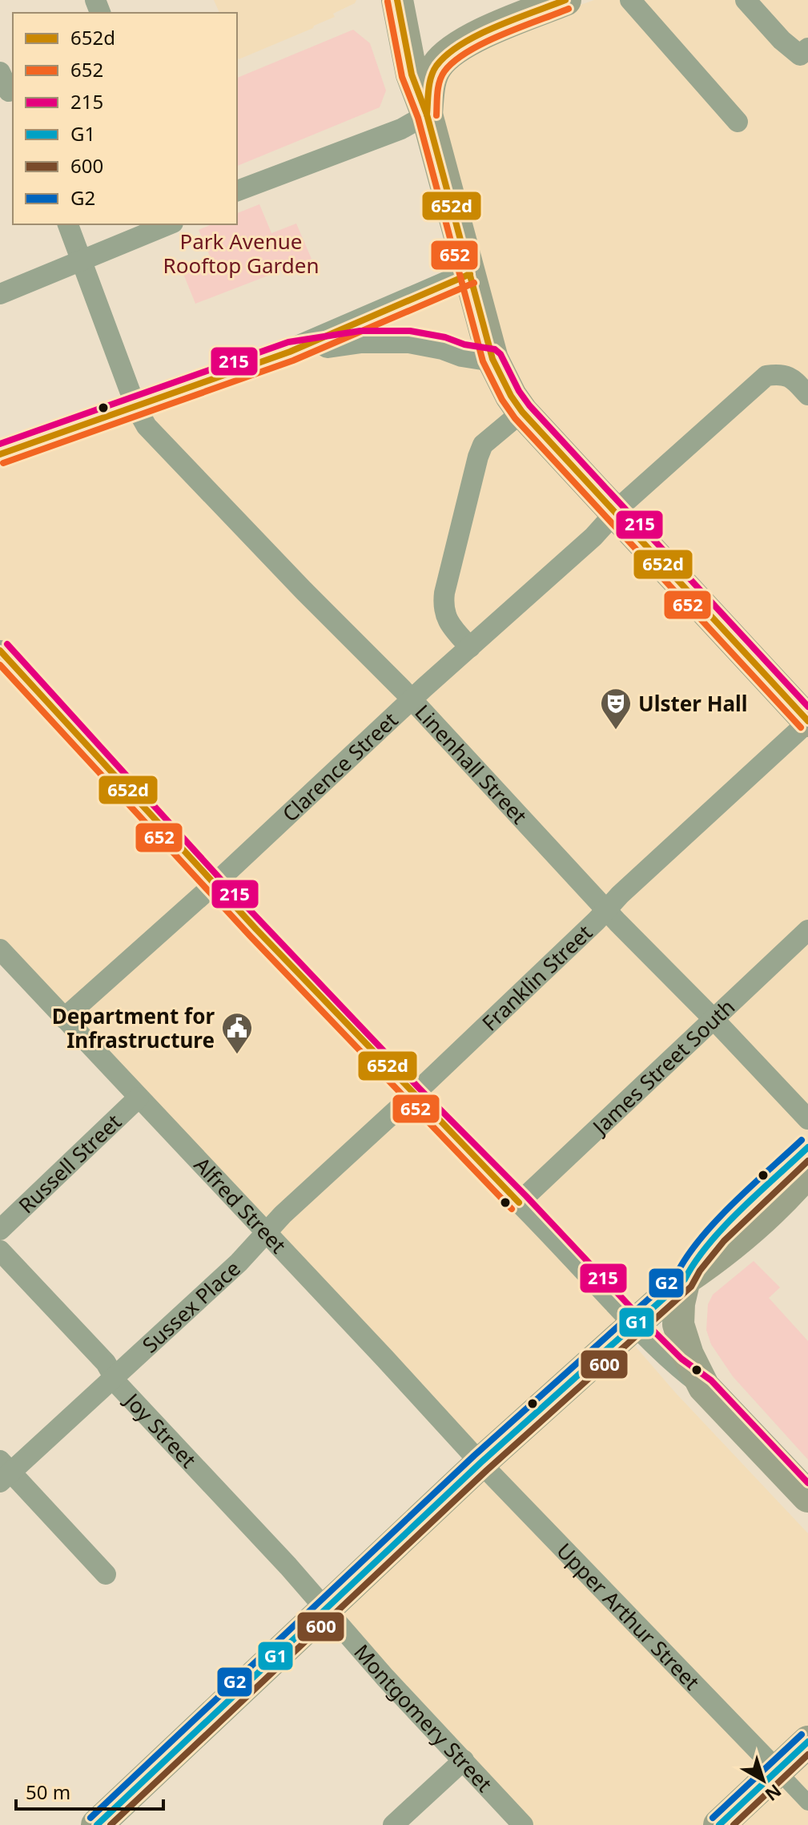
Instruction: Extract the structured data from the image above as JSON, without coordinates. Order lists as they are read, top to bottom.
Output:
{
  "streets": {
    "street": [
      "Linenhall Street",
      "Clarence Street",
      "Franklin Street",
      "James Street South",
      "Russell Street",
      "Alfred Street",
      "Sussex Place",
      "Joy Street",
      "Upper Arthur Street",
      "Montgomery Street"
    ]
  },
  "crossings": [
    ["Linenhall Street", "Clarence Street"],
    ["Linenhall Street", "Franklin Street"],
    ["Linenhall Street", "James Street South"],
    ["Clarence Street", "Alfred Street"],
    ["Franklin Street", "Alfred Street"],
    ["Franklin Street", "Sussex Place"],
    ["Russell Street", "Alfred Street"],
    ["Alfred Street", "Sussex Place"],
    ["Alfred Street", "Upper Arthur Street"],
    ["Sussex Place", "Joy Street"],
    ["Joy Street", "Montgomery Street"]
  ],
  "parks": ["Park Avenue Rooftop Garden"],
  "places": {
    "theatre": ["Ulster Hall"],
    "public building": ["Department for Infrastructure"]
  },
  "lines": [
    "transit line 652d",
    "transit line 652",
    "transit line 215",
    "transit line G2",
    "transit line G1",
    "transit line 600"
  ],
  "legend": [
    "652d",
    "652",
    "215",
    "G1",
    "600",
    "G2"
  ],
  "scale_bar": "50 m",
  "north": "bottom right"
}
